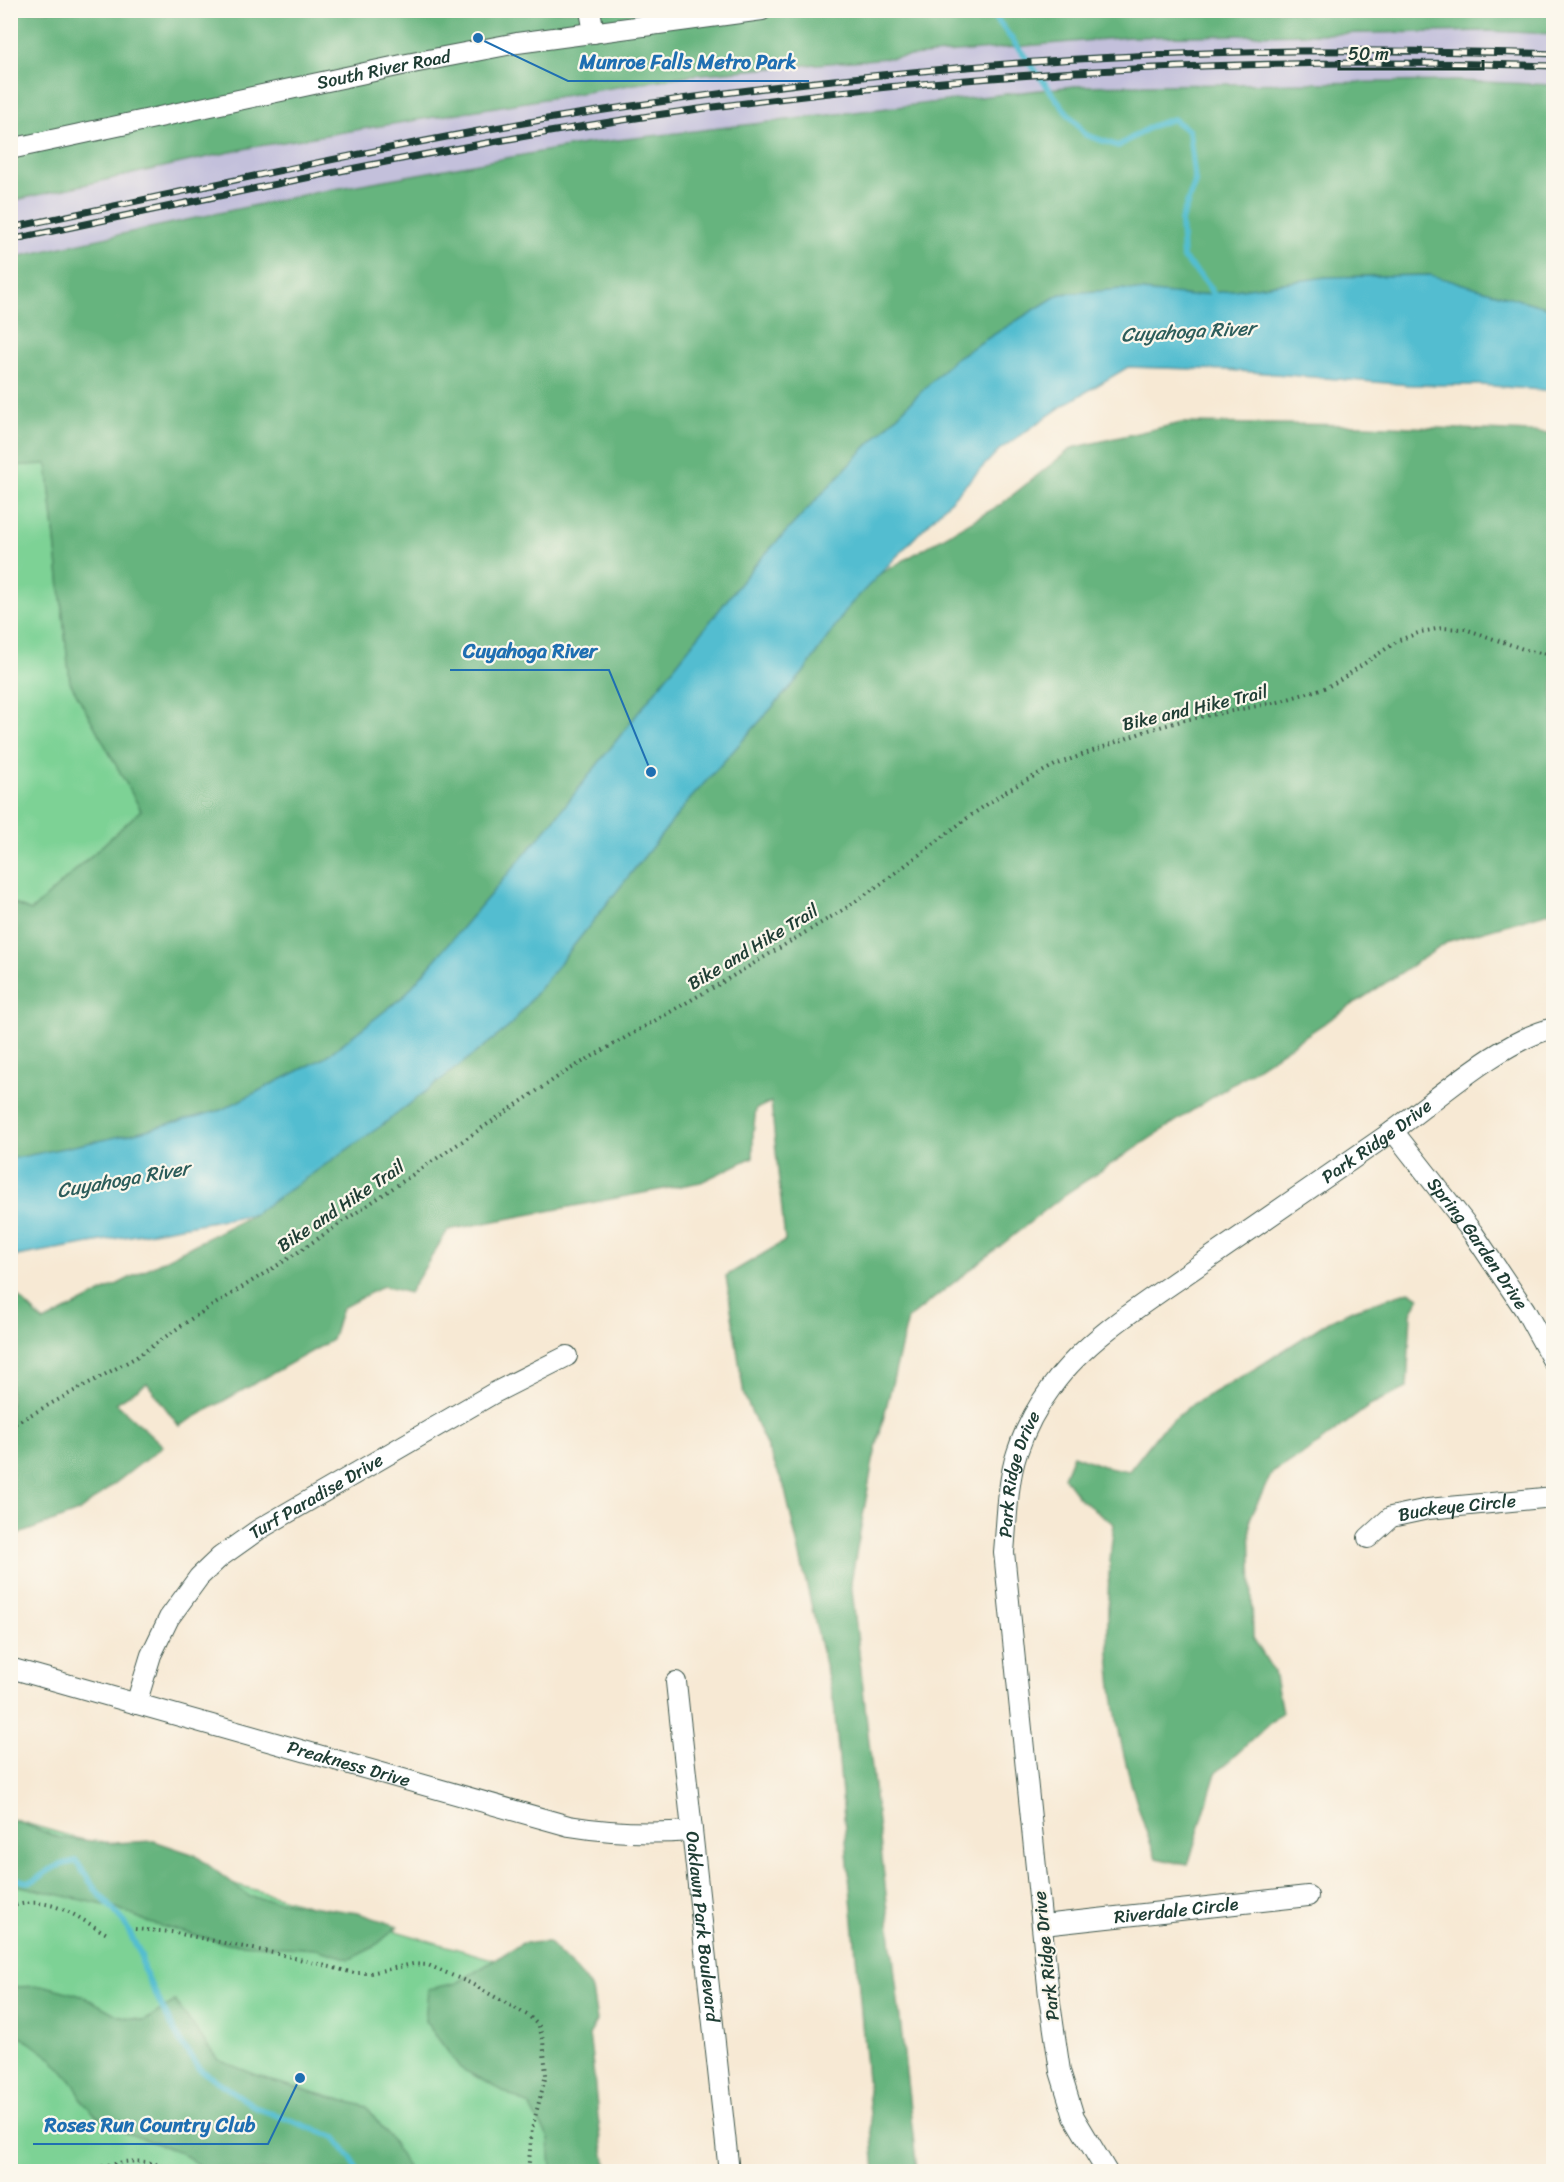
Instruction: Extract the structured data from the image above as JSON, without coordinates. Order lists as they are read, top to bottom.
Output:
{
  "streets": {
    "street": [
      "South River Road",
      "Park Ridge Drive",
      "Spring Garden Drive",
      "Turf Paradise Drive",
      "Buckeye Circle",
      "Preakness Drive",
      "Riverdale Circle",
      "Oaklawn Park Boulevard"
    ],
    "path": ["Bike and Hike Trail"]
  },
  "crossings": [
    ["Park Ridge Drive", "Spring Garden Drive"],
    ["Park Ridge Drive", "Riverdale Circle"],
    ["Turf Paradise Drive", "Preakness Drive"],
    ["Preakness Drive", "Oaklawn Park Boulevard"]
  ],
  "water": ["Cuyahoga River"],
  "places": ["Munroe Falls Metro Park", "Cuyahoga River", "Roses Run Country Club"],
  "scale_bar": "50 m"
}
